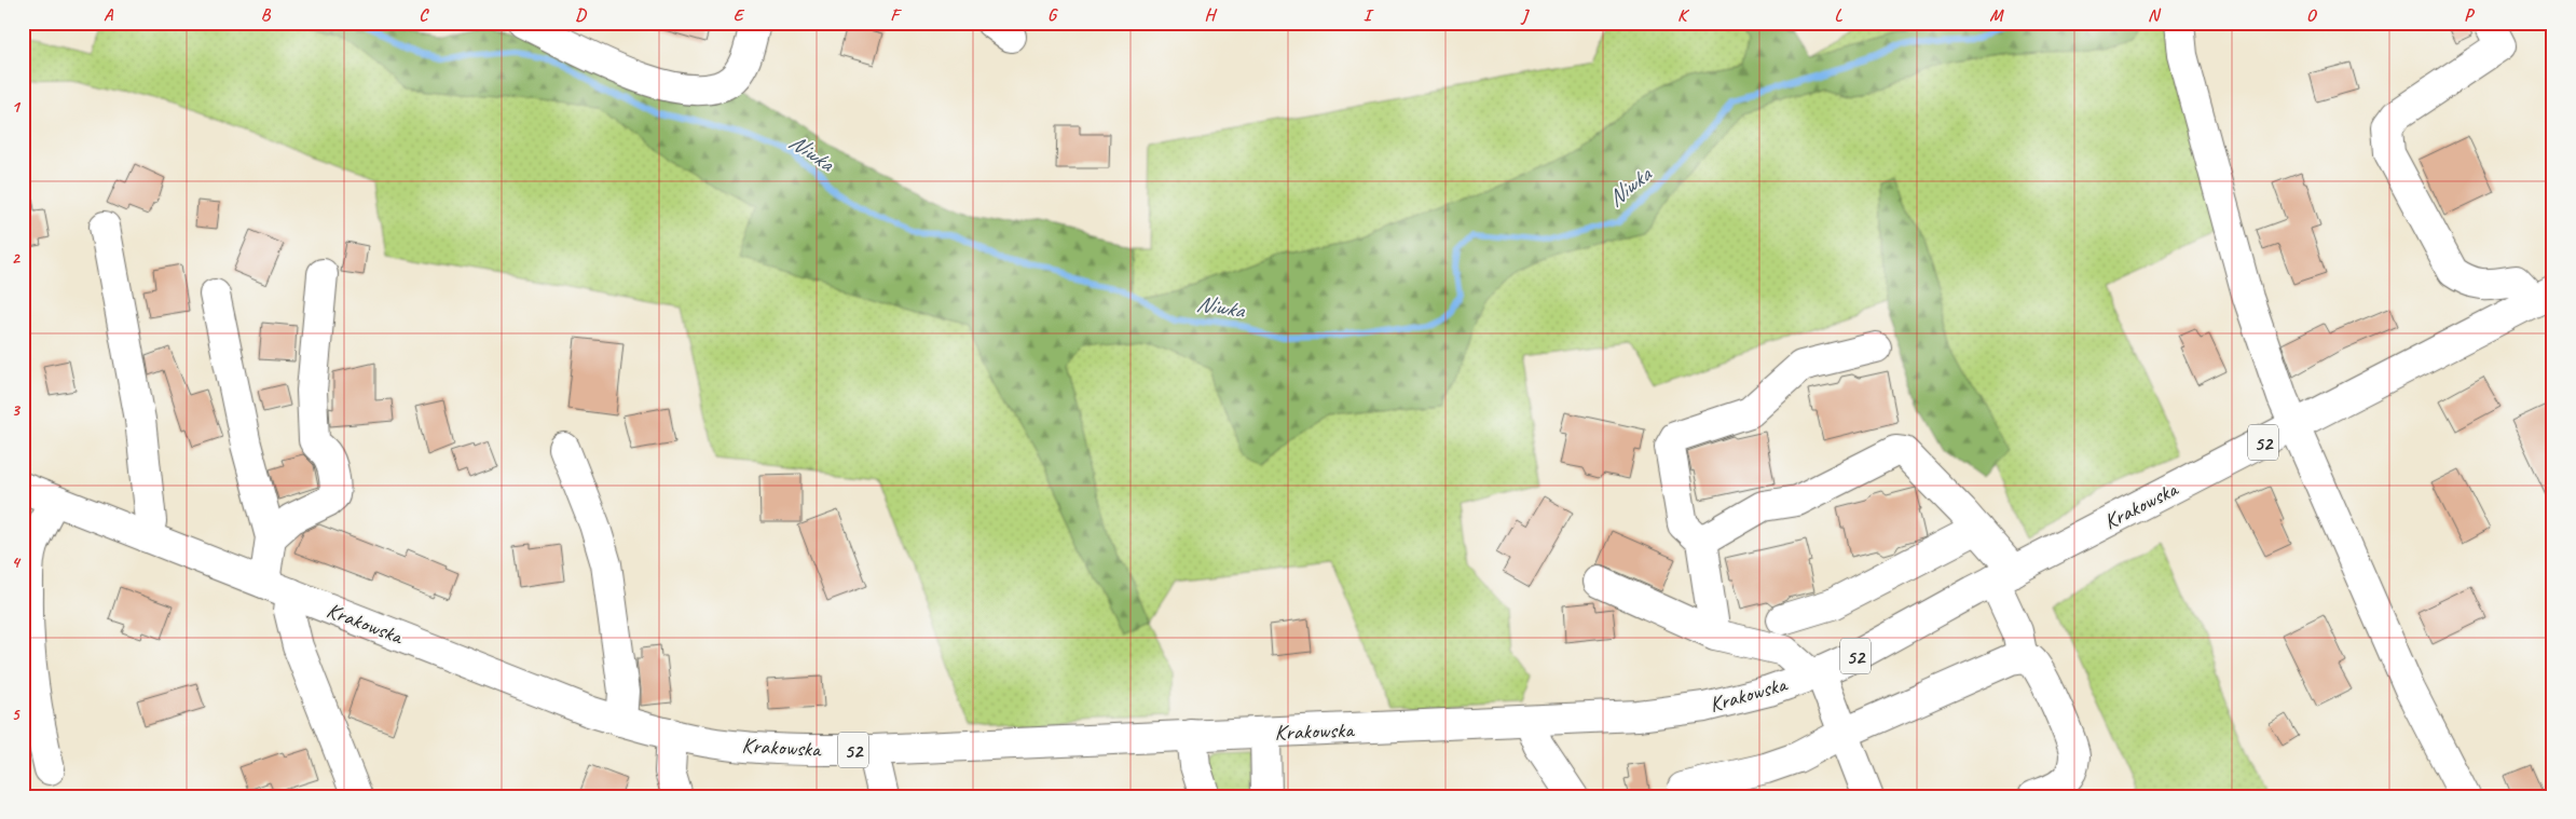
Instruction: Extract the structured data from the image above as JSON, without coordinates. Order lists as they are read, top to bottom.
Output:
{
  "streets": {
    "main road": ["52", "Krakowska"]
  },
  "water": ["Niwka"],
  "grid": {
    "columns": [
      "A",
      "B",
      "C",
      "D",
      "E",
      "F",
      "G",
      "H",
      "I",
      "J",
      "K",
      "L",
      "M",
      "N",
      "O",
      "P"
    ],
    "rows": [
      "1",
      "2",
      "3",
      "4",
      "5"
    ]
  }
}
